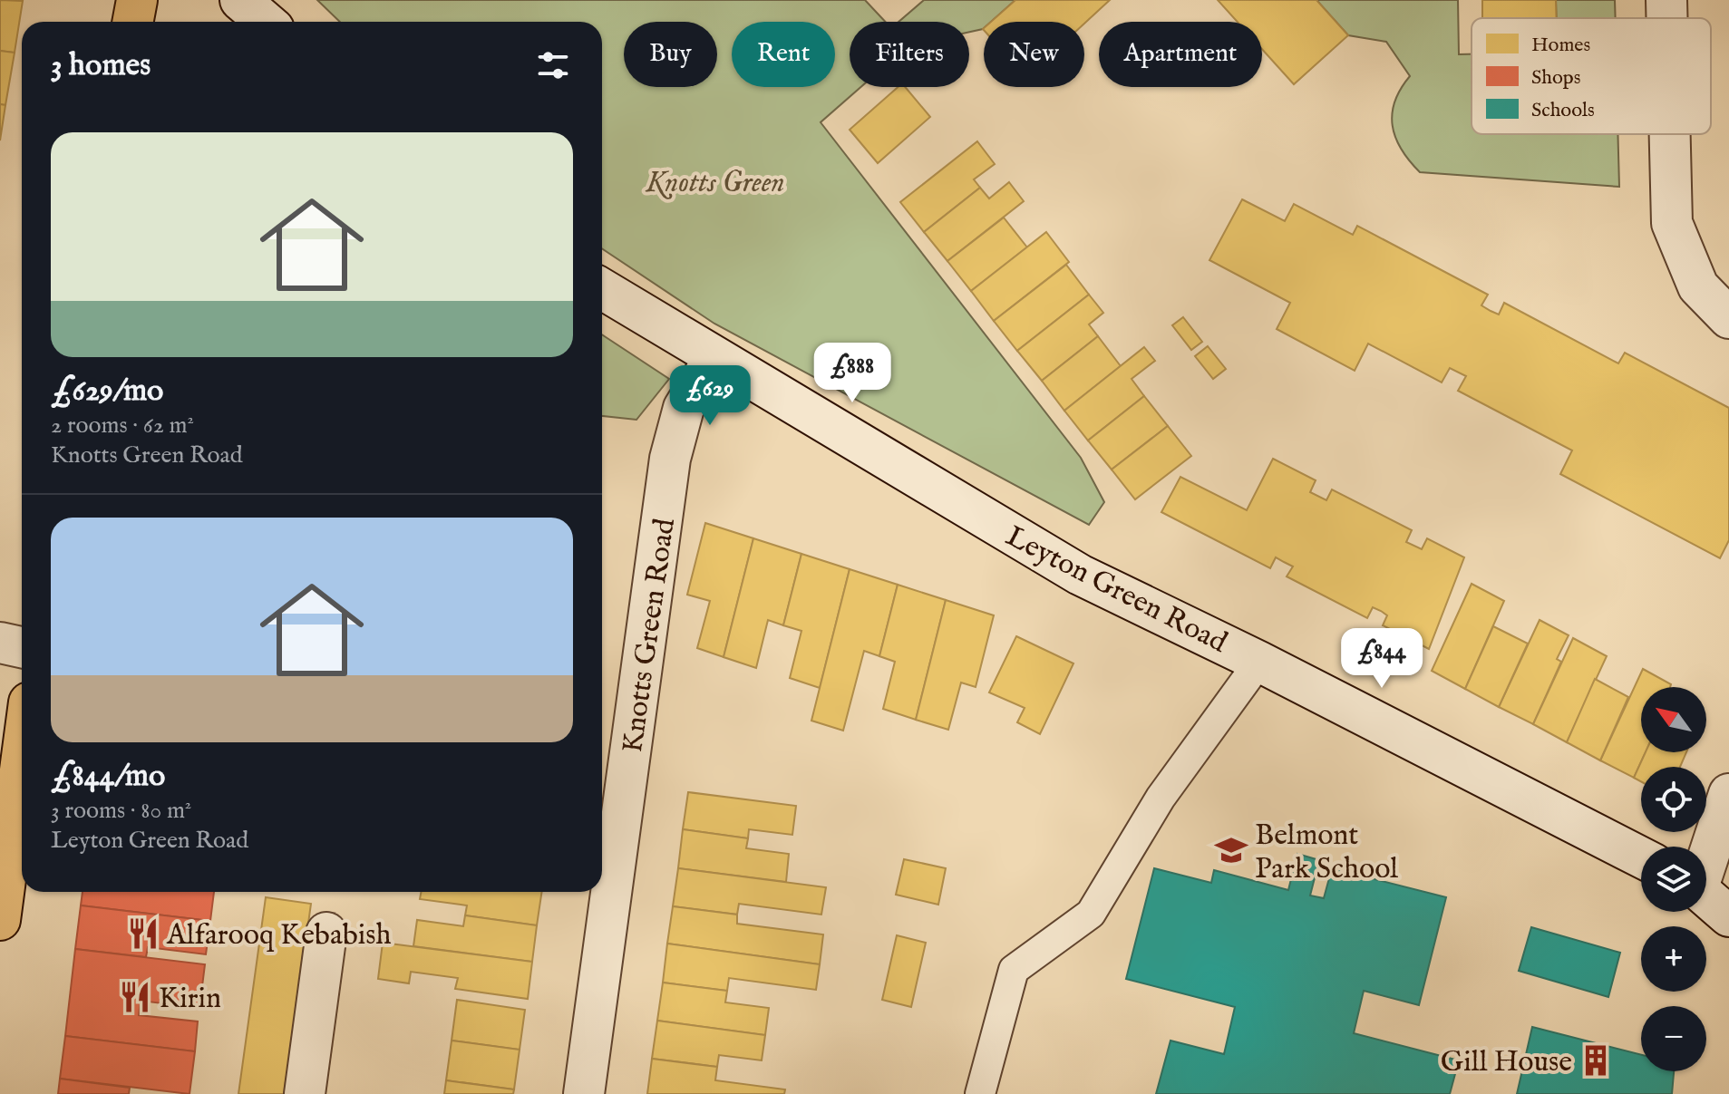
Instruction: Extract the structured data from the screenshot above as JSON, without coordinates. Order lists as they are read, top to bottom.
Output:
{
  "streets": {
    "street": ["Leyton Green Road", "Knotts Green Road"]
  },
  "crossings": [
    ["Leyton Green Road", "Knotts Green Road"]
  ],
  "parks": ["Knotts Green"],
  "places": {
    "school or university": ["Belmont Park School"],
    "restaurant": ["Alfarooq Kebabish", "Kirin"],
    "building": ["Gill House"]
  },
  "legend": ["Homes", "Shops", "Schools"],
  "north": "top left",
  "page": {
    "chip": [
      "Buy",
      "Rent",
      "Filters",
      "New",
      "Apartment"
    ],
    "heading": "3 homes",
    "list": [
      {
        "name": "£629/mo",
        "note": "2 rooms · 62 m² · Knotts Green Road"
      },
      {
        "name": "£844/mo",
        "note": "3 rooms · 80 m² · Leyton Green Road"
      }
    ],
    "price": ["£888", "£629", "£844"],
    "map_buttons": ["+", "−"]
  }
}
